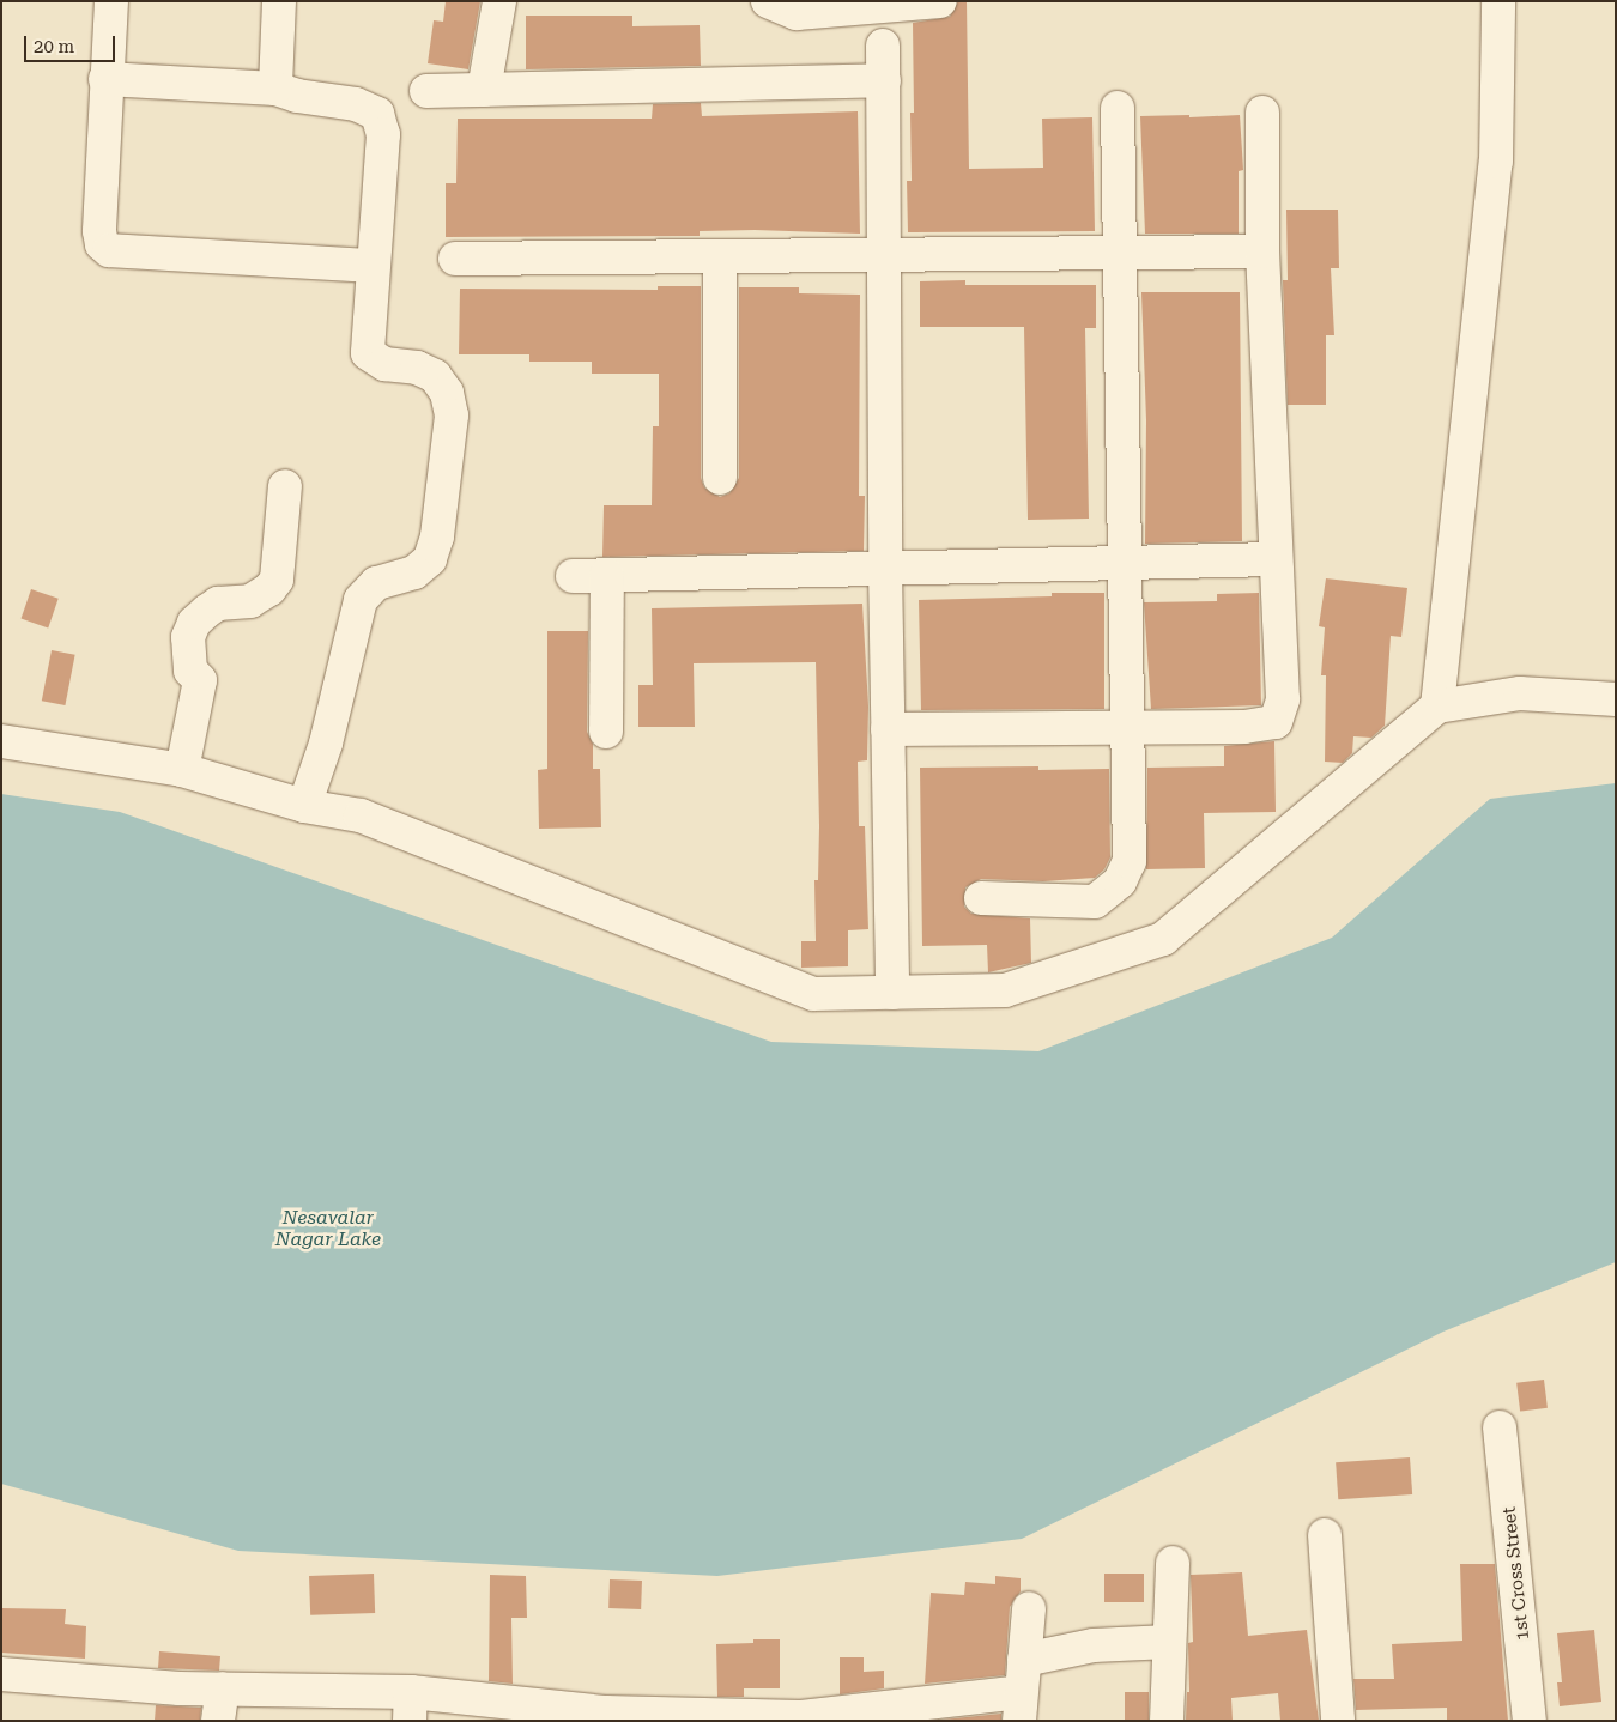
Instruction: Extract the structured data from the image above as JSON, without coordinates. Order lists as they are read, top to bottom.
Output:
{
  "streets": {
    "street": ["1st Cross Street"]
  },
  "water": ["Nesavalar Nagar Lake"],
  "scale_bar": "20 m"
}
